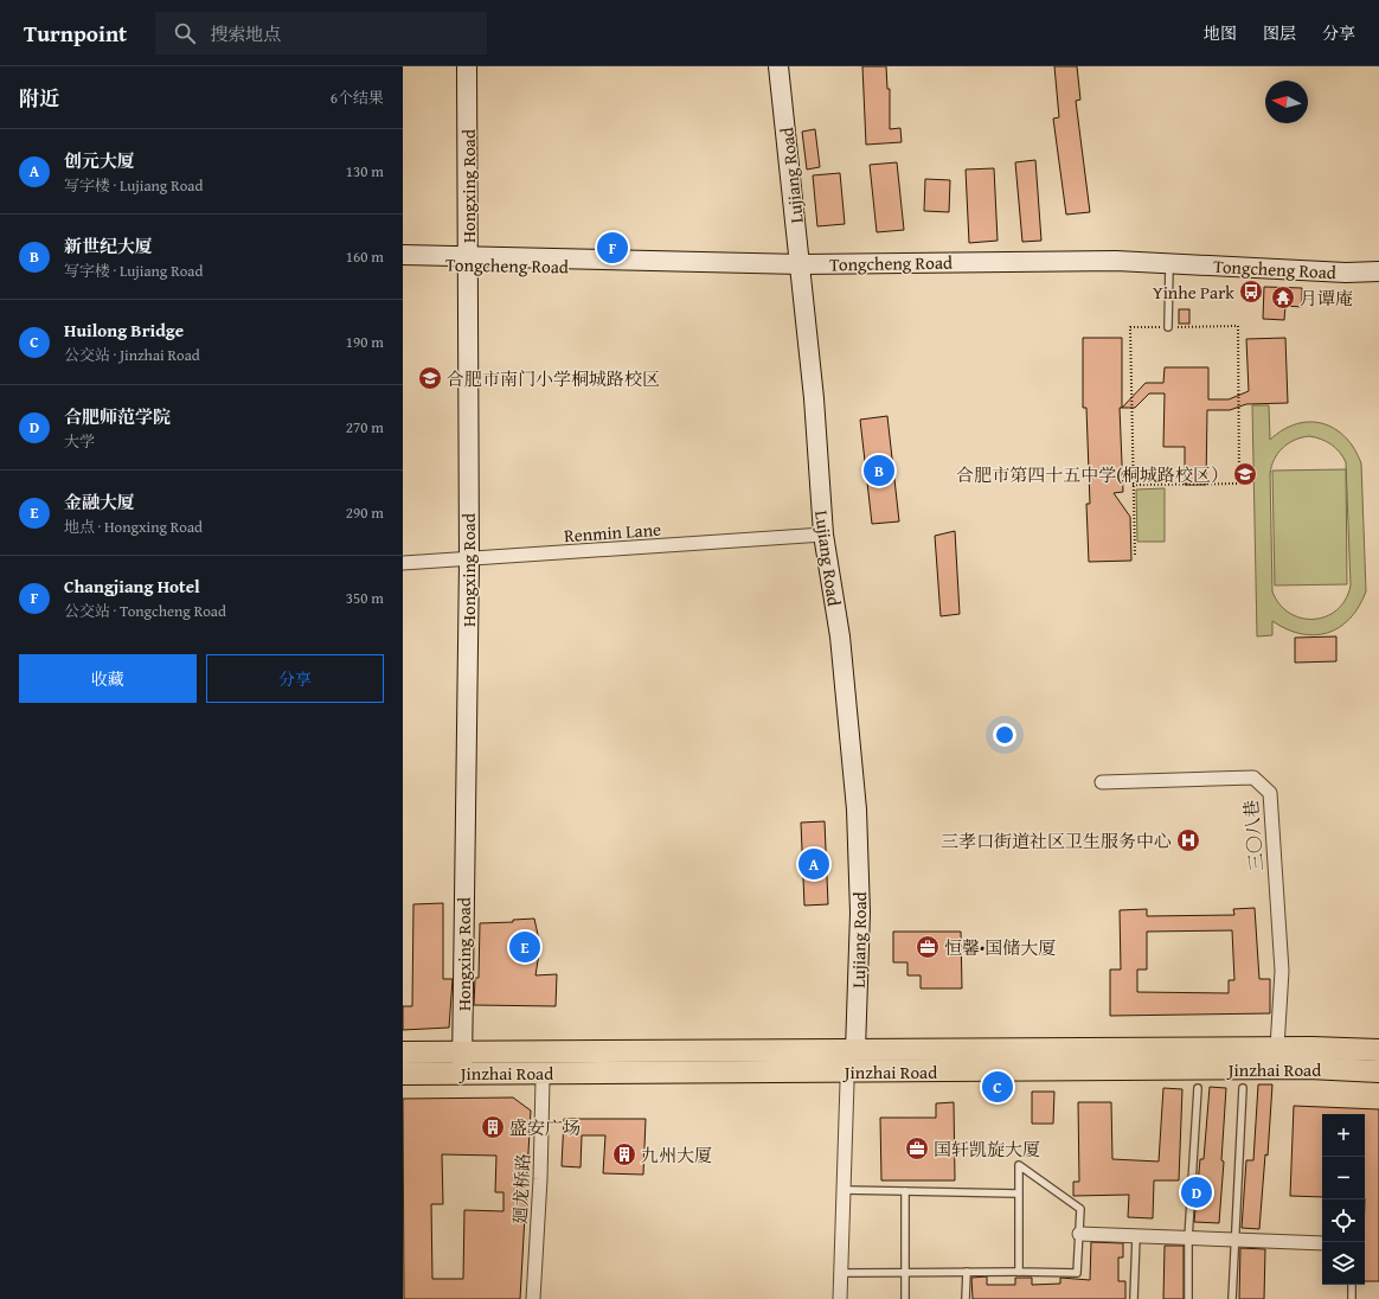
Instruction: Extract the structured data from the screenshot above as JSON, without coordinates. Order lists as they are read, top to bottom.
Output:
{
  "streets": {
    "main road": ["Jinzhai Road"],
    "street": [
      "Lujiang Road",
      "Hongxing Road",
      "Tongcheng Road",
      "Renmin Lane",
      "三〇八巷",
      "廻龙桥路"
    ]
  },
  "crossings": [
    ["Lujiang Road", "Tongcheng Road"],
    ["Lujiang Road", "Renmin Lane"],
    ["Lujiang Road", "Jinzhai Road"],
    ["Hongxing Road", "Tongcheng Road"],
    ["Hongxing Road", "Renmin Lane"],
    ["Hongxing Road", "Jinzhai Road"],
    ["三〇八巷", "Jinzhai Road"]
  ],
  "places": {
    "bus stop": ["Yinhe Park"],
    "temple": ["月谭庵"],
    "school or university": ["合肥市南门小学桐城路校区", "合肥市第四十五中学(桐城路校区）"],
    "hospital": ["三孝口街道社区卫生服务中心"],
    "office": ["恒馨•国储大厦", "国轩凯旋大厦"],
    "building": ["盛安广场", "九州大厦"]
  },
  "north": "left",
  "page": {
    "header": "Turnpoint",
    "search": "搜索地点",
    "nav": ["地图", "图层", "分享"],
    "heading": ["附近", "6个结果"],
    "list": [
      {
        "mark": "A",
        "name": "创元大厦",
        "note": "写字楼 · Lujiang Road",
        "value": "130 m"
      },
      {
        "mark": "B",
        "name": "新世纪大厦",
        "note": "写字楼 · Lujiang Road",
        "value": "160 m"
      },
      {
        "mark": "C",
        "name": "Huilong Bridge",
        "note": "公交站 · Jinzhai Road",
        "value": "190 m"
      },
      {
        "mark": "D",
        "name": "合肥师范学院",
        "note": "大学",
        "value": "270 m"
      },
      {
        "mark": "E",
        "name": "金融大厦",
        "note": "地点 · Hongxing Road",
        "value": "290 m"
      },
      {
        "mark": "F",
        "name": "Changjiang Hotel",
        "note": "公交站 · Tongcheng Road",
        "value": "350 m"
      }
    ],
    "pins": [
      "F",
      "B",
      "A",
      "E",
      "C",
      "D"
    ],
    "buttons": ["收藏", "分享"],
    "map_buttons": ["+", "−"]
  }
}
